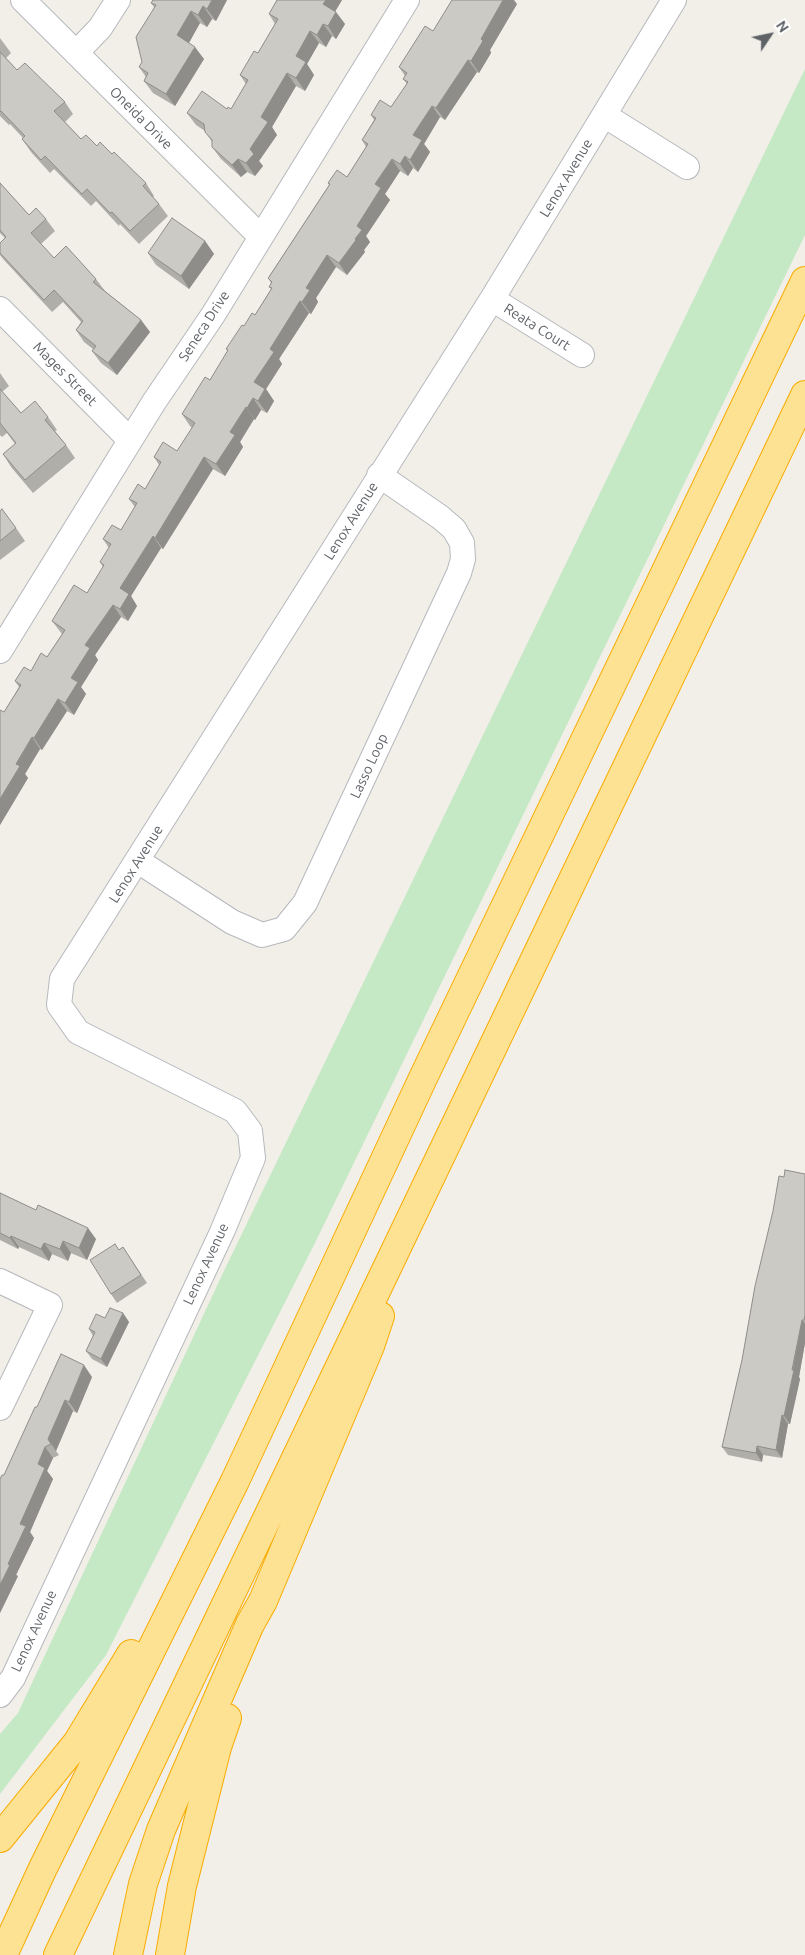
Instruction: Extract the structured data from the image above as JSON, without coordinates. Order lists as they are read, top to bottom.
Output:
{
  "streets": {
    "street": [
      "Oneida Drive",
      "Lenox Avenue",
      "Seneca Drive",
      "Reata Court",
      "Mages Street",
      "Lasso Loop"
    ]
  },
  "crossings": [
    ["Oneida Drive", "Seneca Drive"],
    ["Lenox Avenue", "Reata Court"],
    ["Lenox Avenue", "Lasso Loop"],
    ["Seneca Drive", "Mages Street"]
  ],
  "north": "top right"
}
